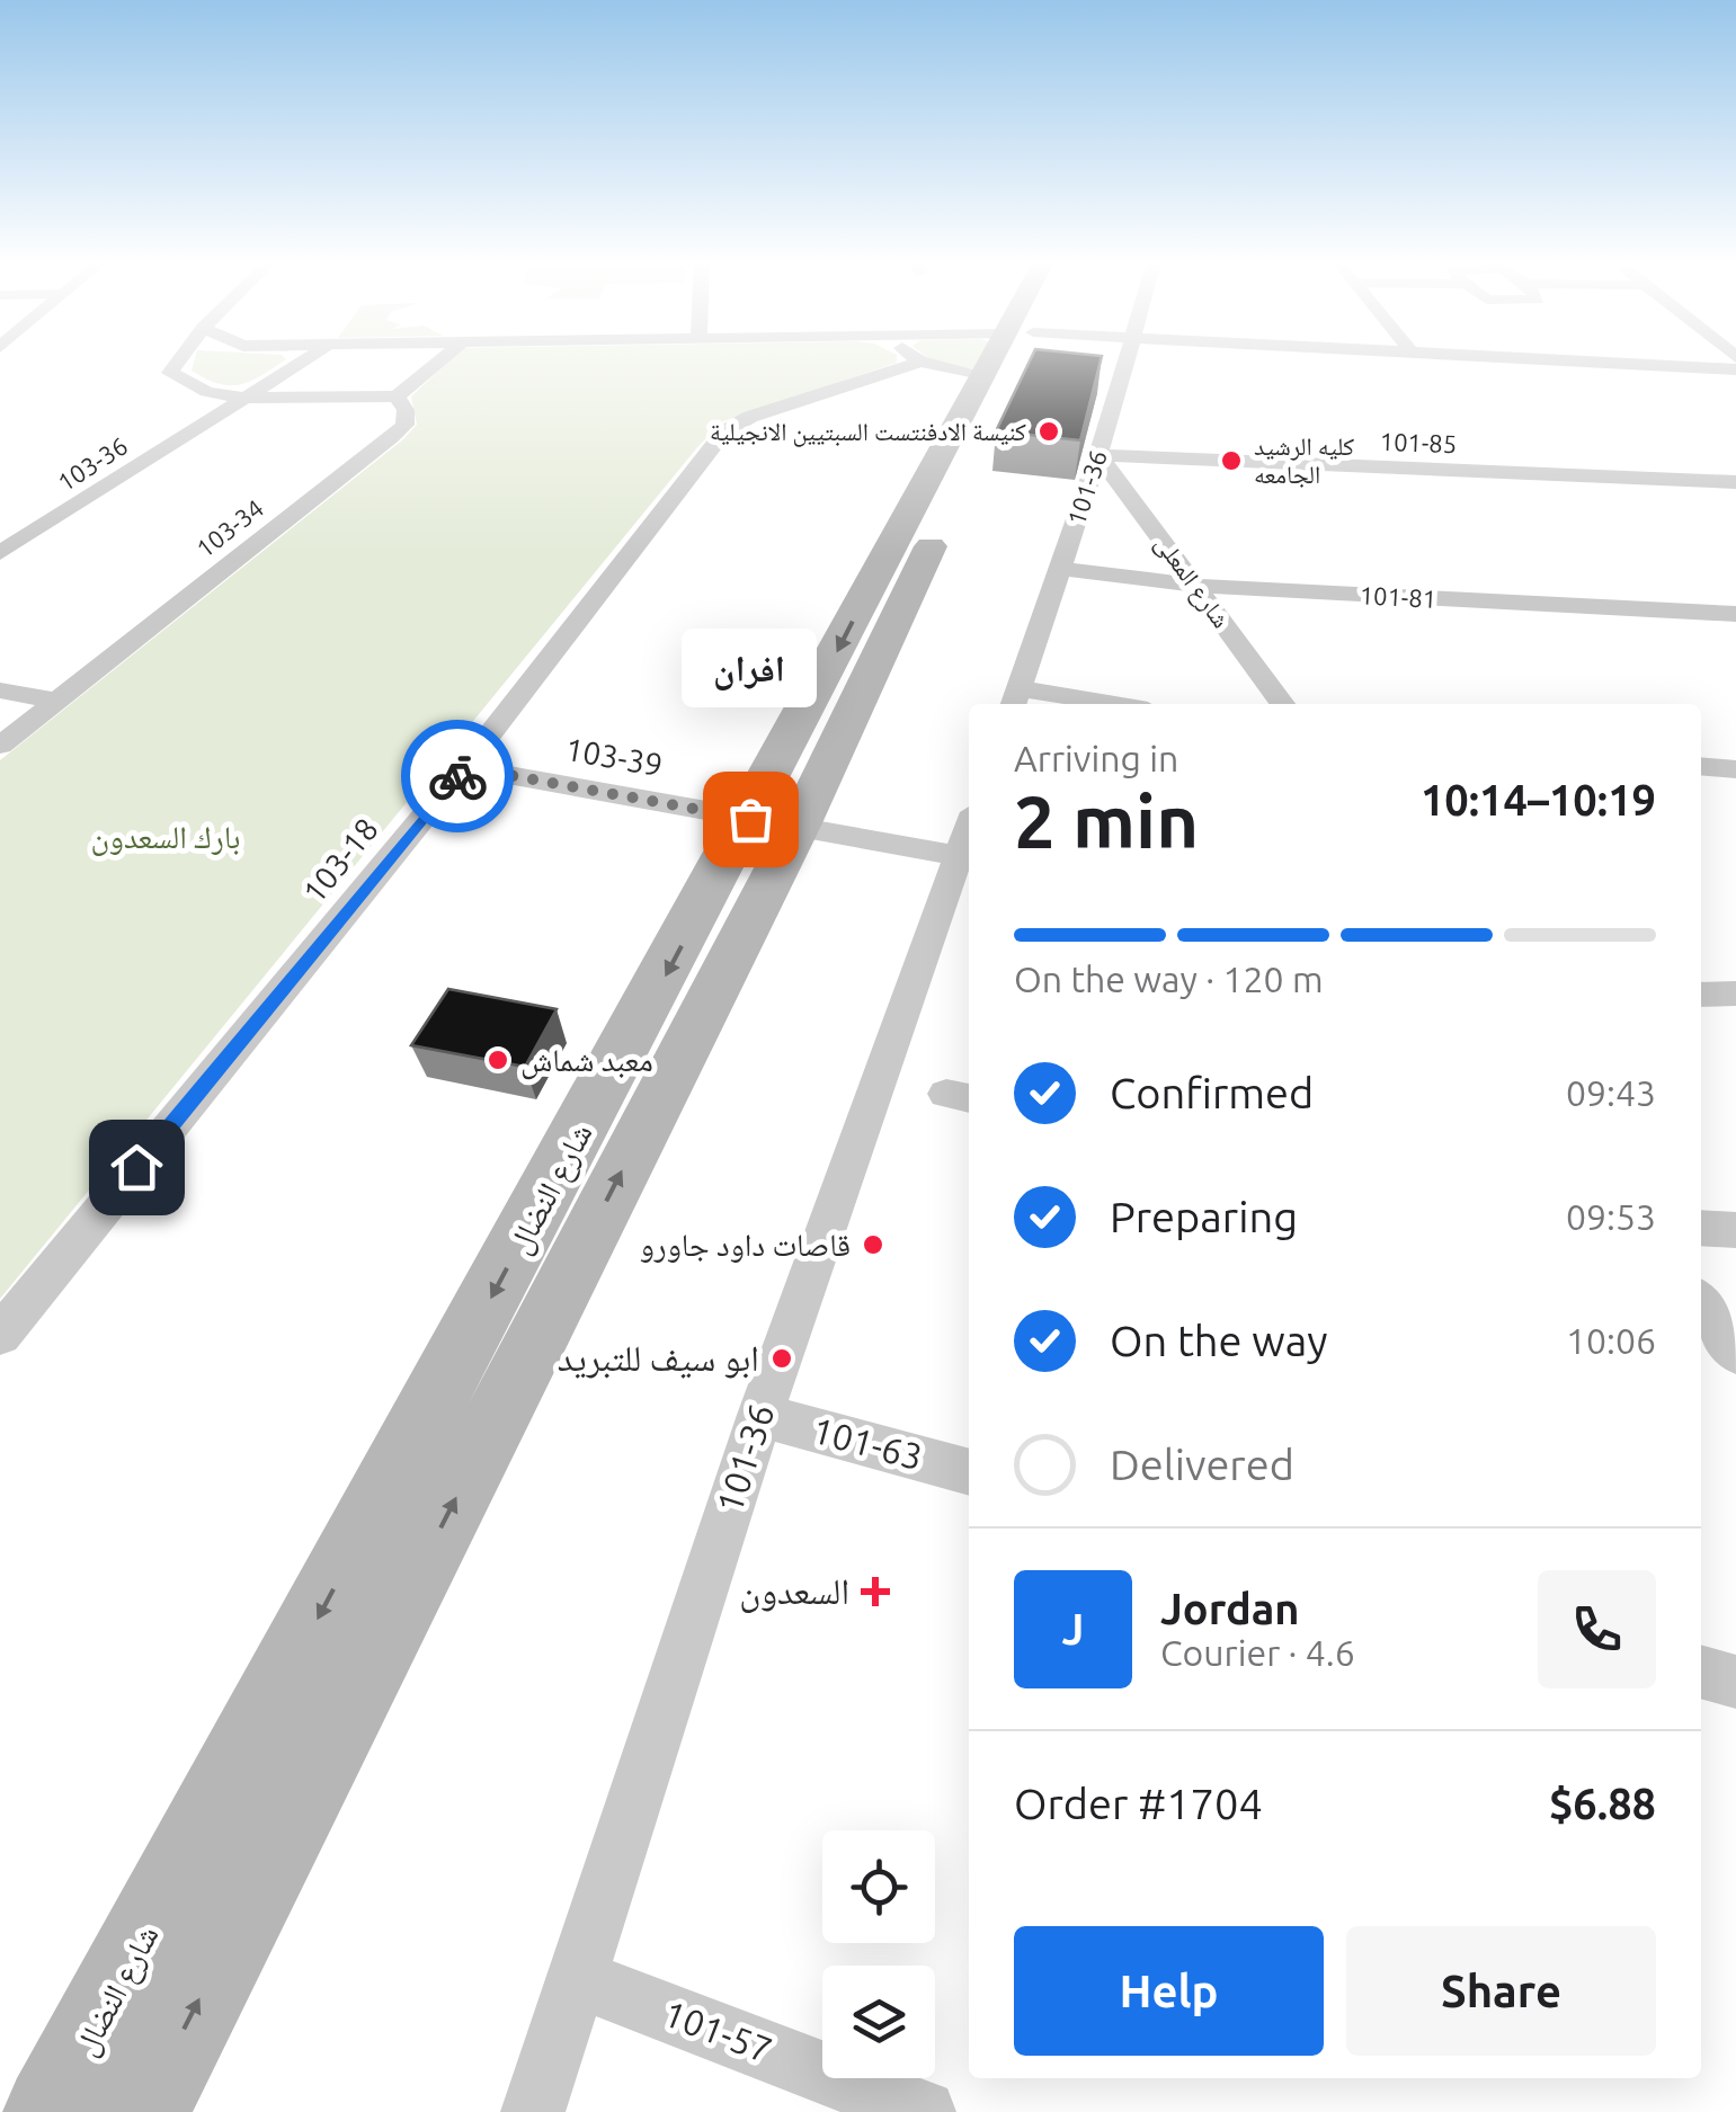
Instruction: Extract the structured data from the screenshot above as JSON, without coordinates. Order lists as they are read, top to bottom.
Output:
{
  "streets": {
    "main road": ["شارع النضال"],
    "street": [
      "101-85",
      "103-36",
      "101-36",
      "103-34",
      "شارع المعلى",
      "101-81",
      "103-39",
      "103-18",
      "101-63",
      "101-57"
    ]
  },
  "crossings": [
    ["101-85", "101-36"],
    ["101-85", "شارع المعلى"],
    ["101-36", "شارع المعلى"],
    ["101-36", "101-81"],
    ["101-36", "103-39"],
    ["101-36", "101-63"],
    ["101-36", "101-57"],
    ["شارع المعلى", "101-81"],
    ["103-39", "103-18"],
    ["103-39", "شارع النضال"]
  ],
  "parks": ["بارك السعدون"],
  "places": {
    "other": [
      "كنيسة الادفنتست السبتيين الانجيلية",
      "كليه الرشيد الجامعه",
      "افران",
      "معبد شماش",
      "قاصات داود جاورو",
      "ابو سيف للتبريد"
    ],
    "health": ["السعدون"]
  },
  "page": {
    "bubble": "افران",
    "heading": ["2 min", "Arriving in", "10:14–10:19"],
    "panel": [
      "Jordan",
      "Courier · 4.6",
      "Order #1704",
      "$6.88"
    ],
    "bar": "On the way · 120 m",
    "list": [
      ["Confirmed", "09:43"],
      ["Preparing", "09:53"],
      ["On the way", "10:06"],
      "Delivered"
    ],
    "round": "J",
    "buttons": ["Help", "Share"]
  }
}
